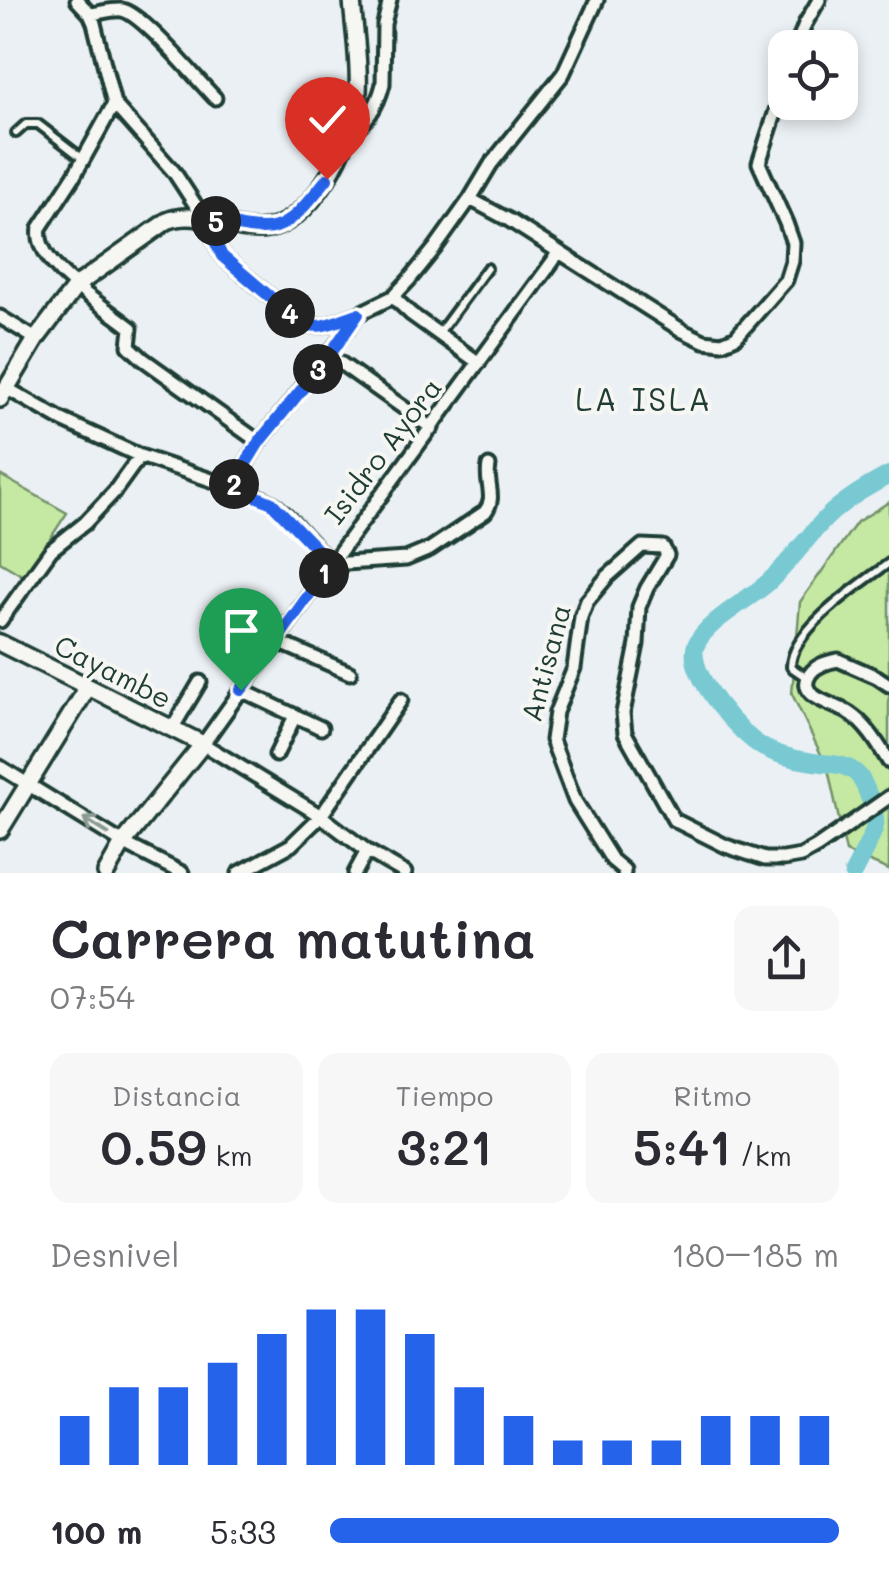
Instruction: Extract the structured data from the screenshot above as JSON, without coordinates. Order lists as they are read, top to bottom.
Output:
{
  "streets": {
    "street": ["Isidro Ayora", "Antisana", "Cayambe"]
  },
  "crossings": [
    ["Isidro Ayora", "Cayambe"]
  ],
  "districts": ["LA ISLA"],
  "page": {
    "pins": [
      "5",
      "4",
      "3",
      "2",
      "1"
    ],
    "heading": ["Carrera matutina", "07:54"],
    "stats": [
      ["Distancia", "0.59 km"],
      ["Tiempo", "3:21"],
      ["Ritmo", "5:41 /km"]
    ],
    "chart": ["Desnivel", "180–185 m"],
    "list": [
      {
        "name": "100 m",
        "note": "5:33"
      }
    ]
  }
}
